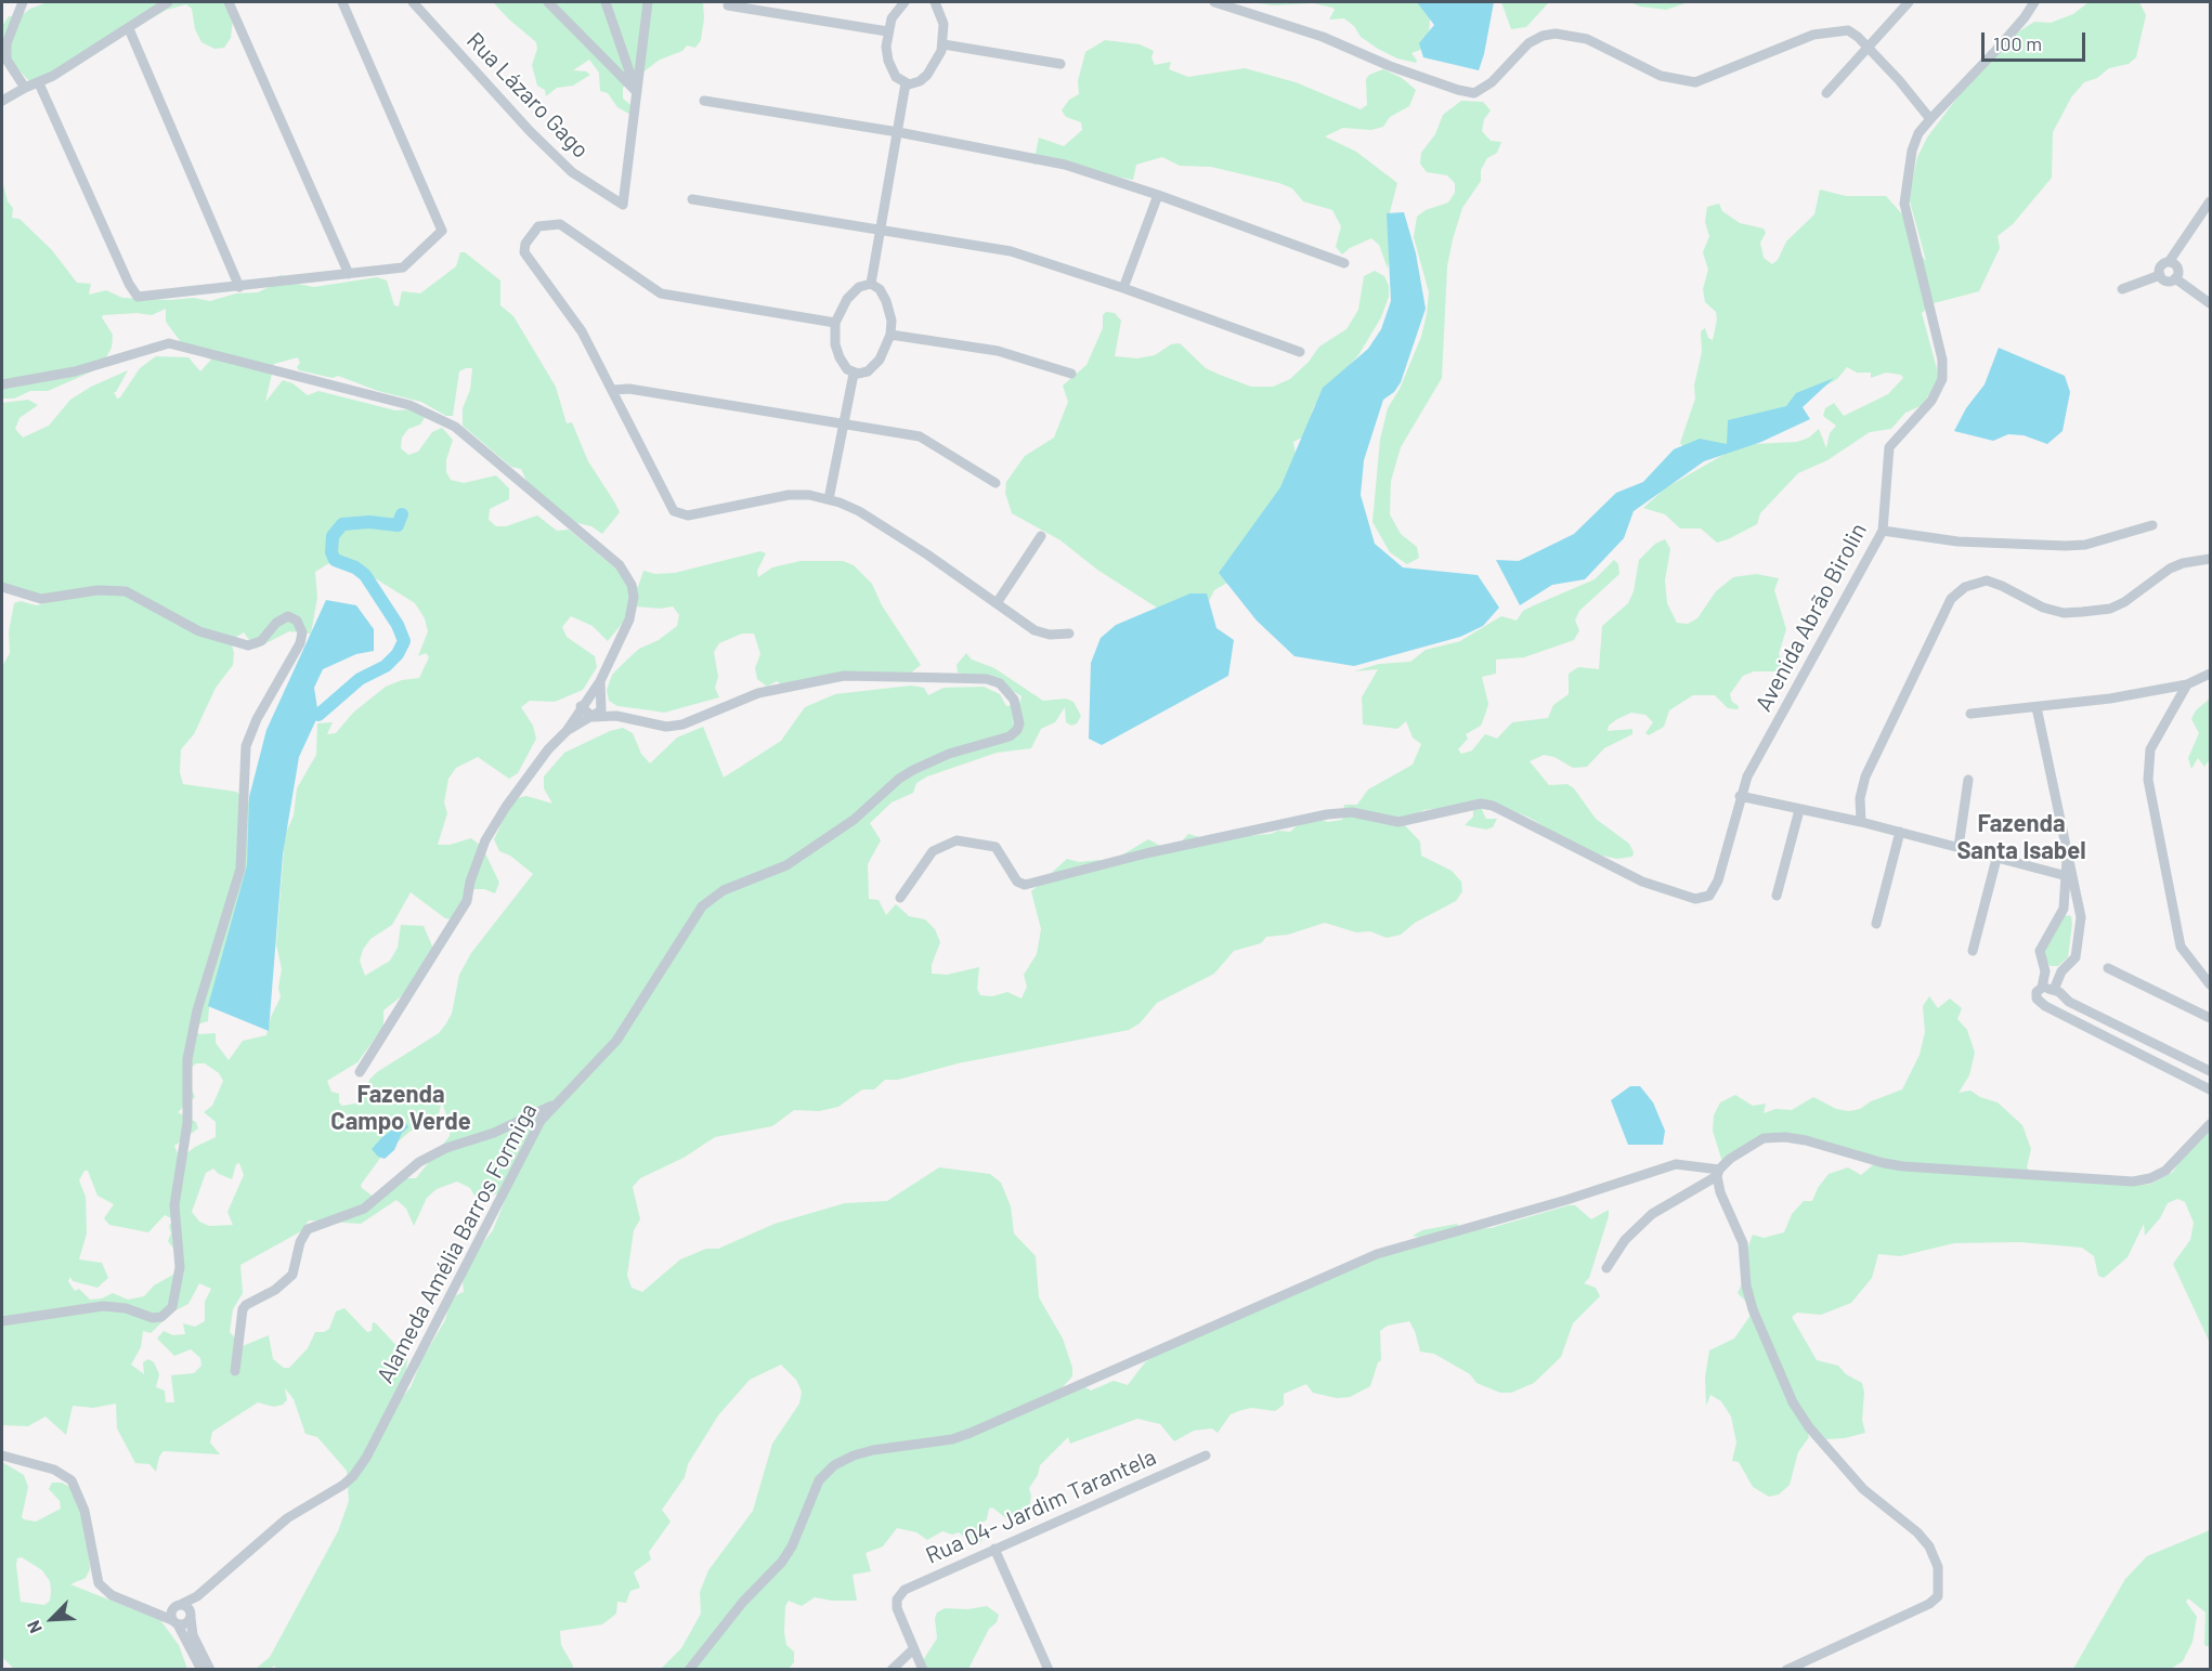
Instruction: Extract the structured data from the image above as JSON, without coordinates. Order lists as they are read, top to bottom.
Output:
{
  "streets": {
    "street": [
      "Rua Lázaro Gago",
      "Avenida Abrão Birolin",
      "Alameda Amélia Barros Formiga",
      "Rua 04- Jardim Tarantela"
    ]
  },
  "districts": ["Fazenda Santa Isabel", "Fazenda Campo Verde"],
  "scale_bar": "100 m",
  "north": "bottom left"
}
